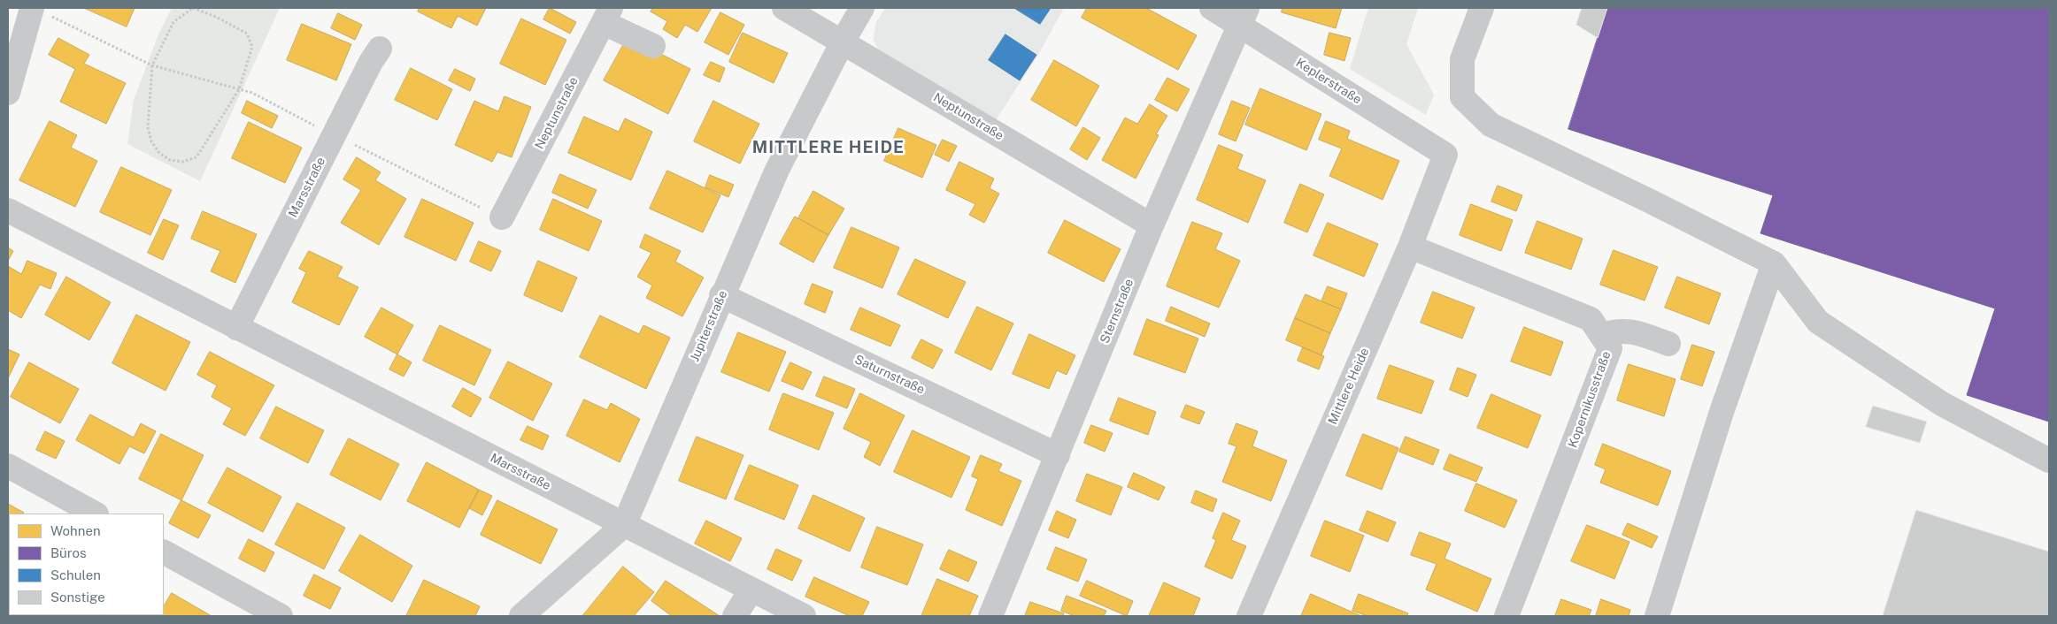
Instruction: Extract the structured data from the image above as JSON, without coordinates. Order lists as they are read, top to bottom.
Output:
{
  "streets": {
    "street": [
      "Keplerstraße",
      "Neptunstraße",
      "Marsstraße",
      "Sternstraße",
      "Jupiterstraße",
      "Saturnstraße",
      "Mittlere Heide",
      "Kopernikusstraße"
    ]
  },
  "crossings": [
    ["Keplerstraße", "Sternstraße"],
    ["Keplerstraße", "Mittlere Heide"],
    ["Neptunstraße", "Sternstraße"],
    ["Neptunstraße", "Jupiterstraße"],
    ["Marsstraße", "Jupiterstraße"],
    ["Sternstraße", "Saturnstraße"],
    ["Jupiterstraße", "Saturnstraße"],
    ["Mittlere Heide", "Kopernikusstraße"]
  ],
  "districts": ["MITTLERE HEIDE"],
  "legend": [
    "Wohnen",
    "Büros",
    "Schulen",
    "Sonstige"
  ]
}
